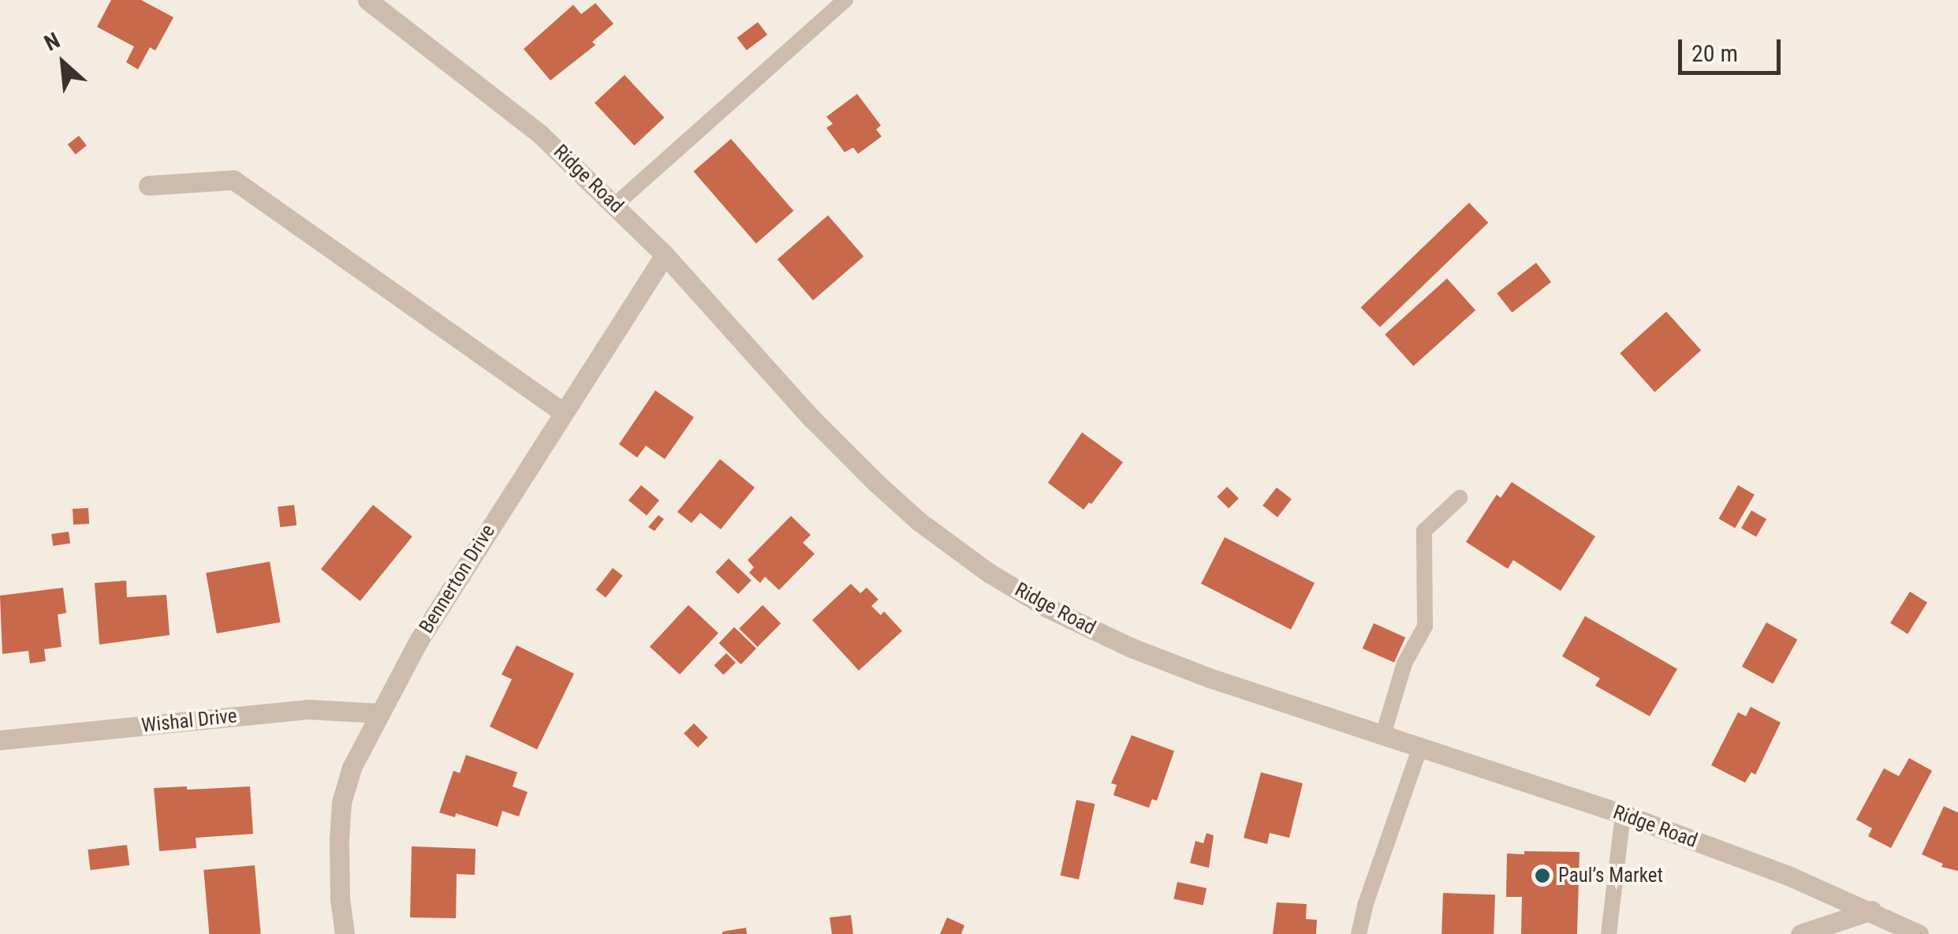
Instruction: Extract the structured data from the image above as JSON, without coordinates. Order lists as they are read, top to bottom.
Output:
{
  "streets": {
    "street": ["Ridge Road", "Bennerton Drive", "Wishal Drive"]
  },
  "crossings": [
    ["Ridge Road", "Bennerton Drive"],
    ["Bennerton Drive", "Wishal Drive"]
  ],
  "places": ["Paul’s Market"],
  "scale_bar": "20 m",
  "north": "top left"
}
